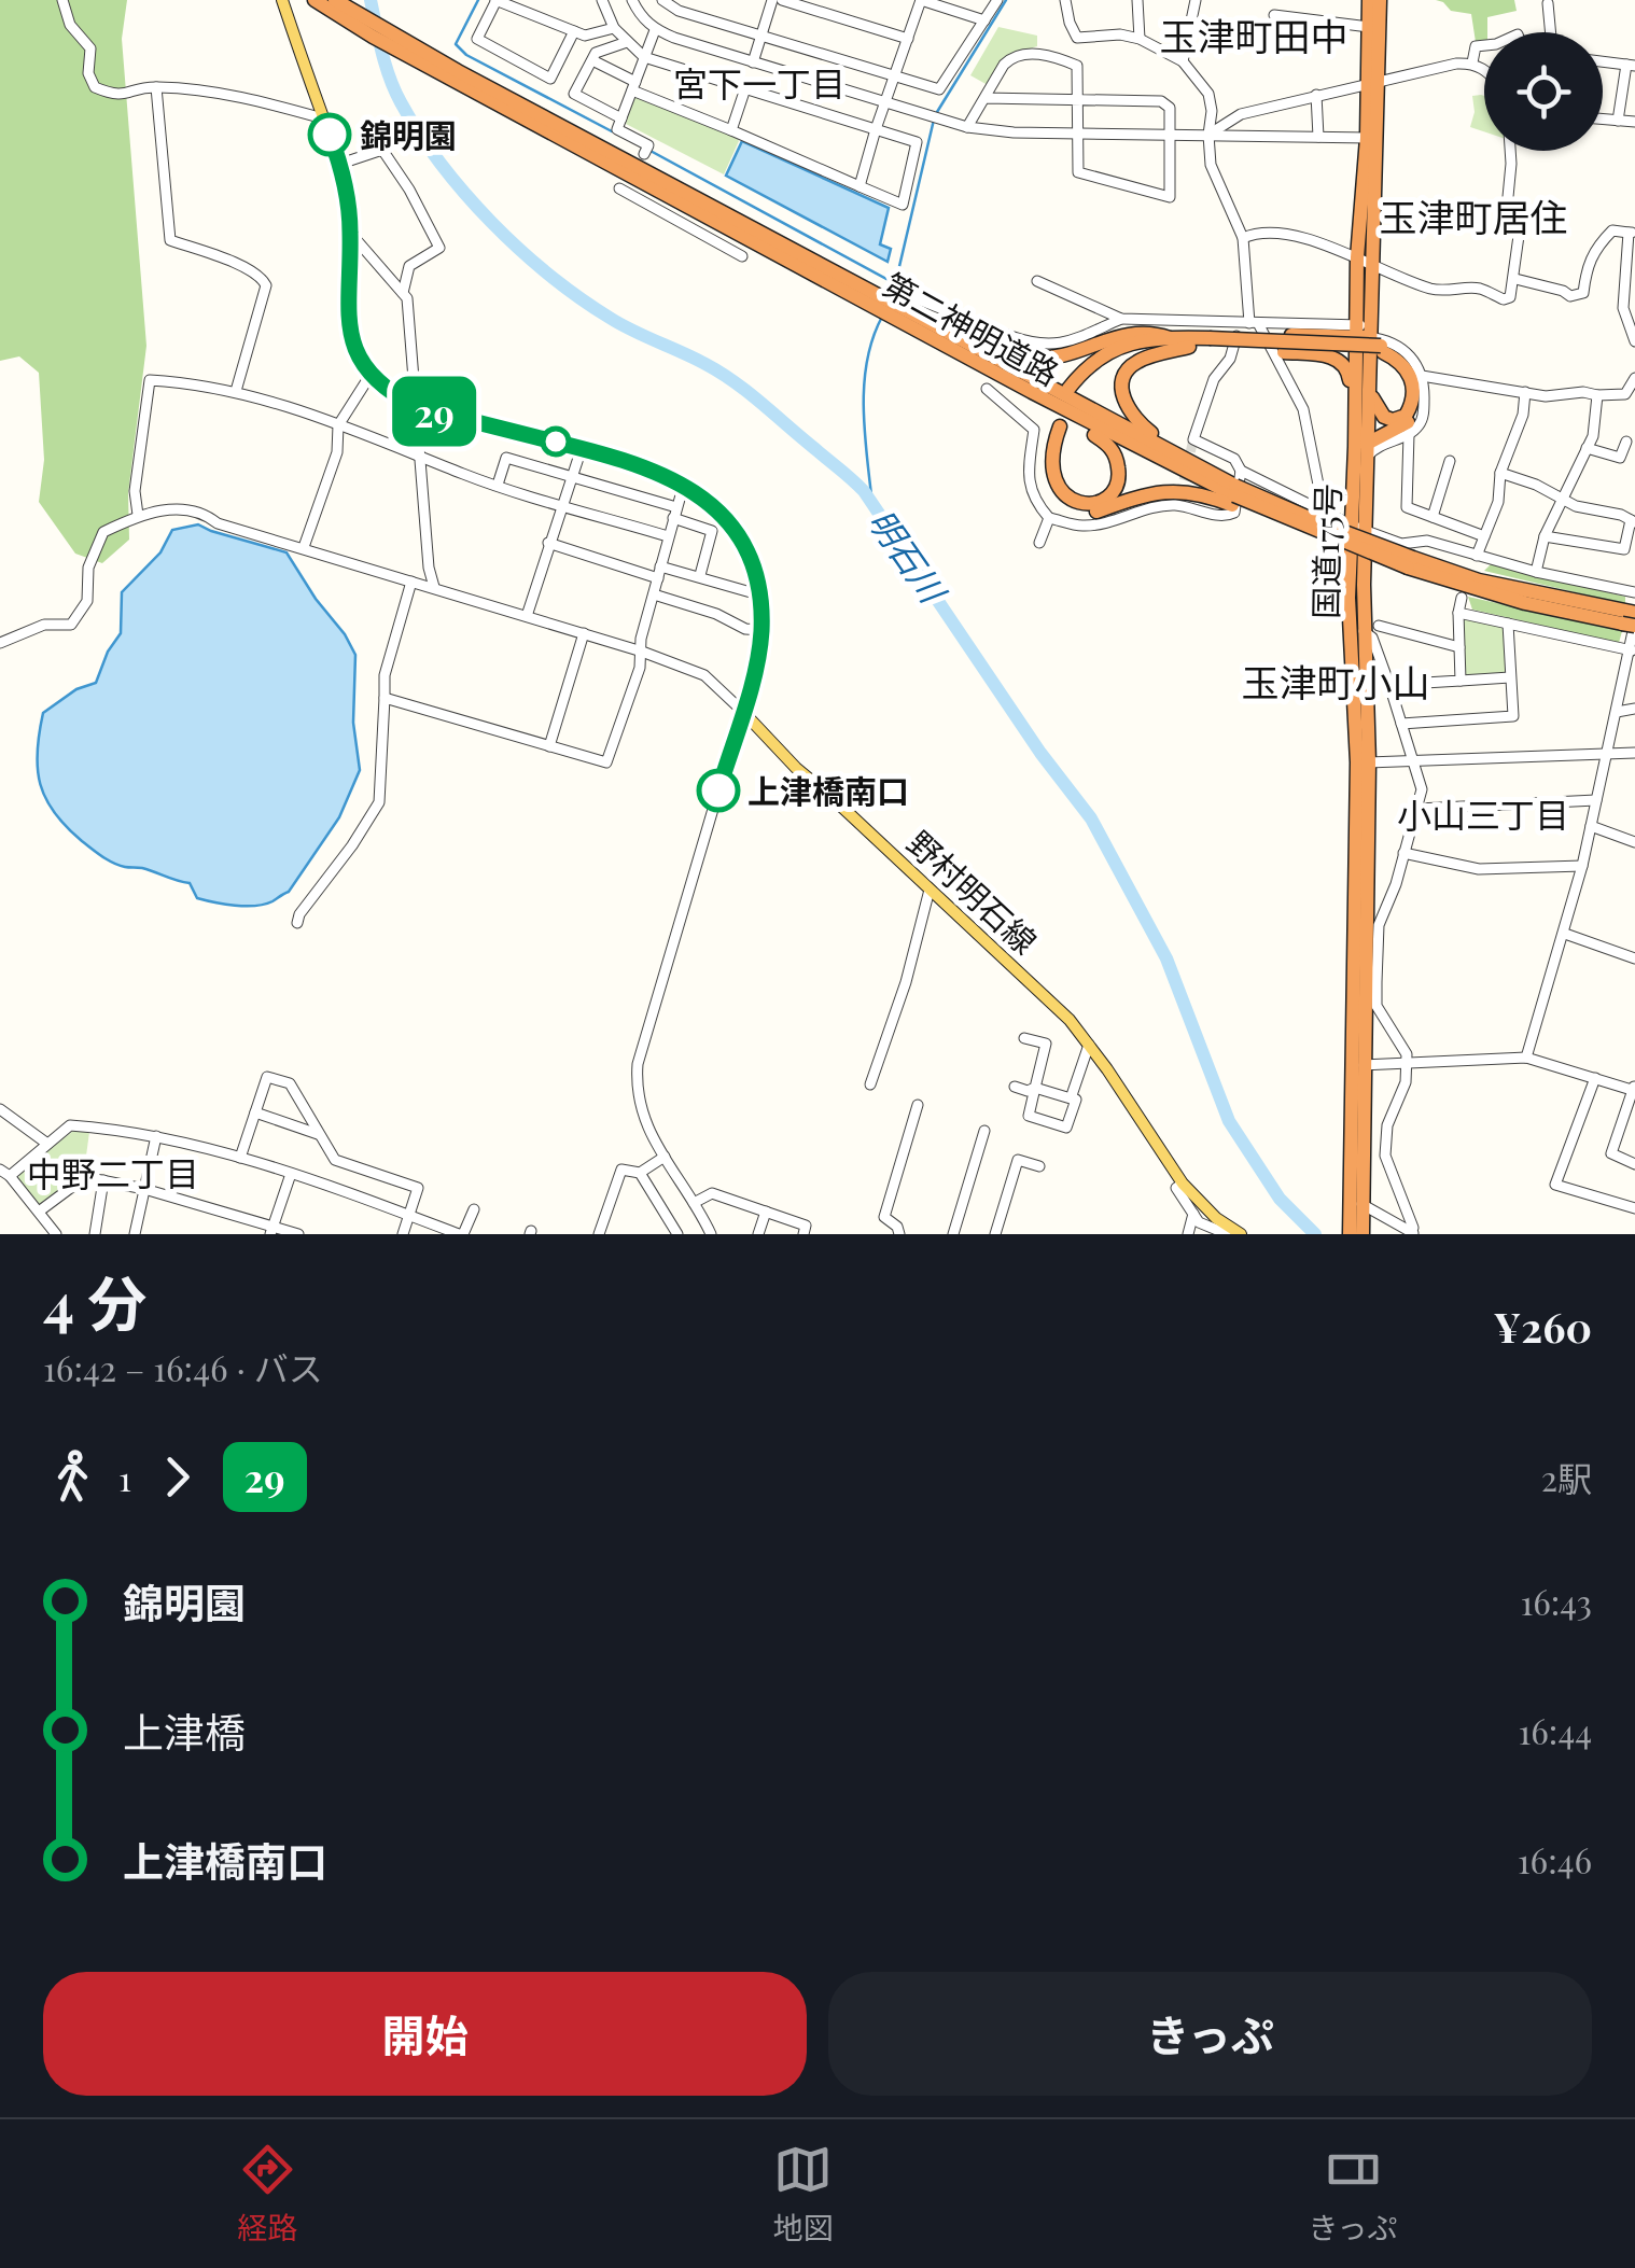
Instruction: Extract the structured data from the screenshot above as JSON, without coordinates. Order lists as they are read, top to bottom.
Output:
{
  "streets": {
    "highway": ["第二神明道路", "国道175号"],
    "main road": ["野村明石線"]
  },
  "districts": [
    "玉津町田中",
    "宮下一丁目",
    "玉津町居住",
    "玉津町小山",
    "小山三丁目",
    "中野二丁目"
  ],
  "water": ["明石川"],
  "places": ["錦明園", "上津橋南口"],
  "lines": ["bus line 29"],
  "page": {
    "on_map": "29",
    "heading": ["4 分", "16:42 – 16:46 · バス", "¥260"],
    "legs": ["1", "29", "2駅"],
    "list": [
      {
        "name": "錦明園",
        "value": "16:43"
      },
      {
        "name": "上津橋",
        "value": "16:44"
      },
      {
        "name": "上津橋南口",
        "value": "16:46"
      }
    ],
    "buttons": ["開始", "きっぷ"],
    "tabs": ["経路", "地図", "きっぷ"]
  }
}
